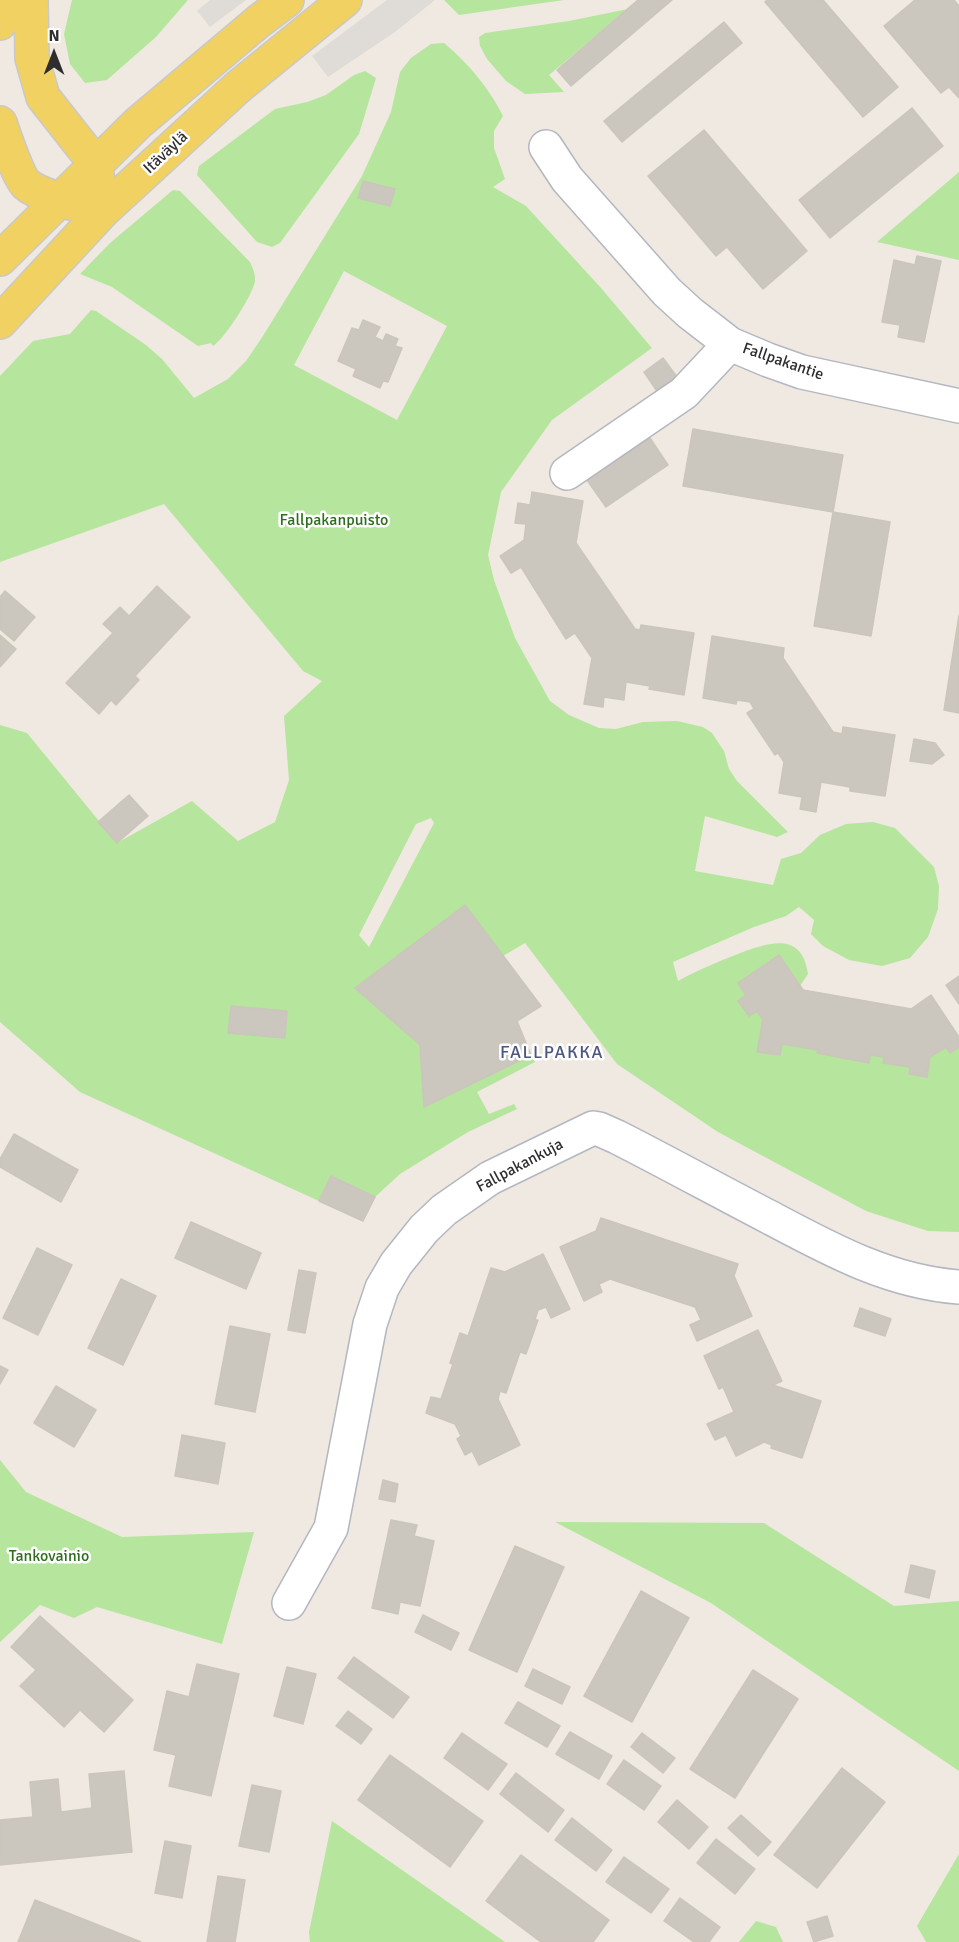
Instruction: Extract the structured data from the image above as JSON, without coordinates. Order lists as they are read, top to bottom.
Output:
{
  "streets": {
    "main road": ["Itäväylä"],
    "street": ["Fallpakantie", "Fallpakankuja"]
  },
  "districts": ["FALLPAKKA"],
  "parks": ["Fallpakanpuisto", "Tankovainio"],
  "north": "top"
}
